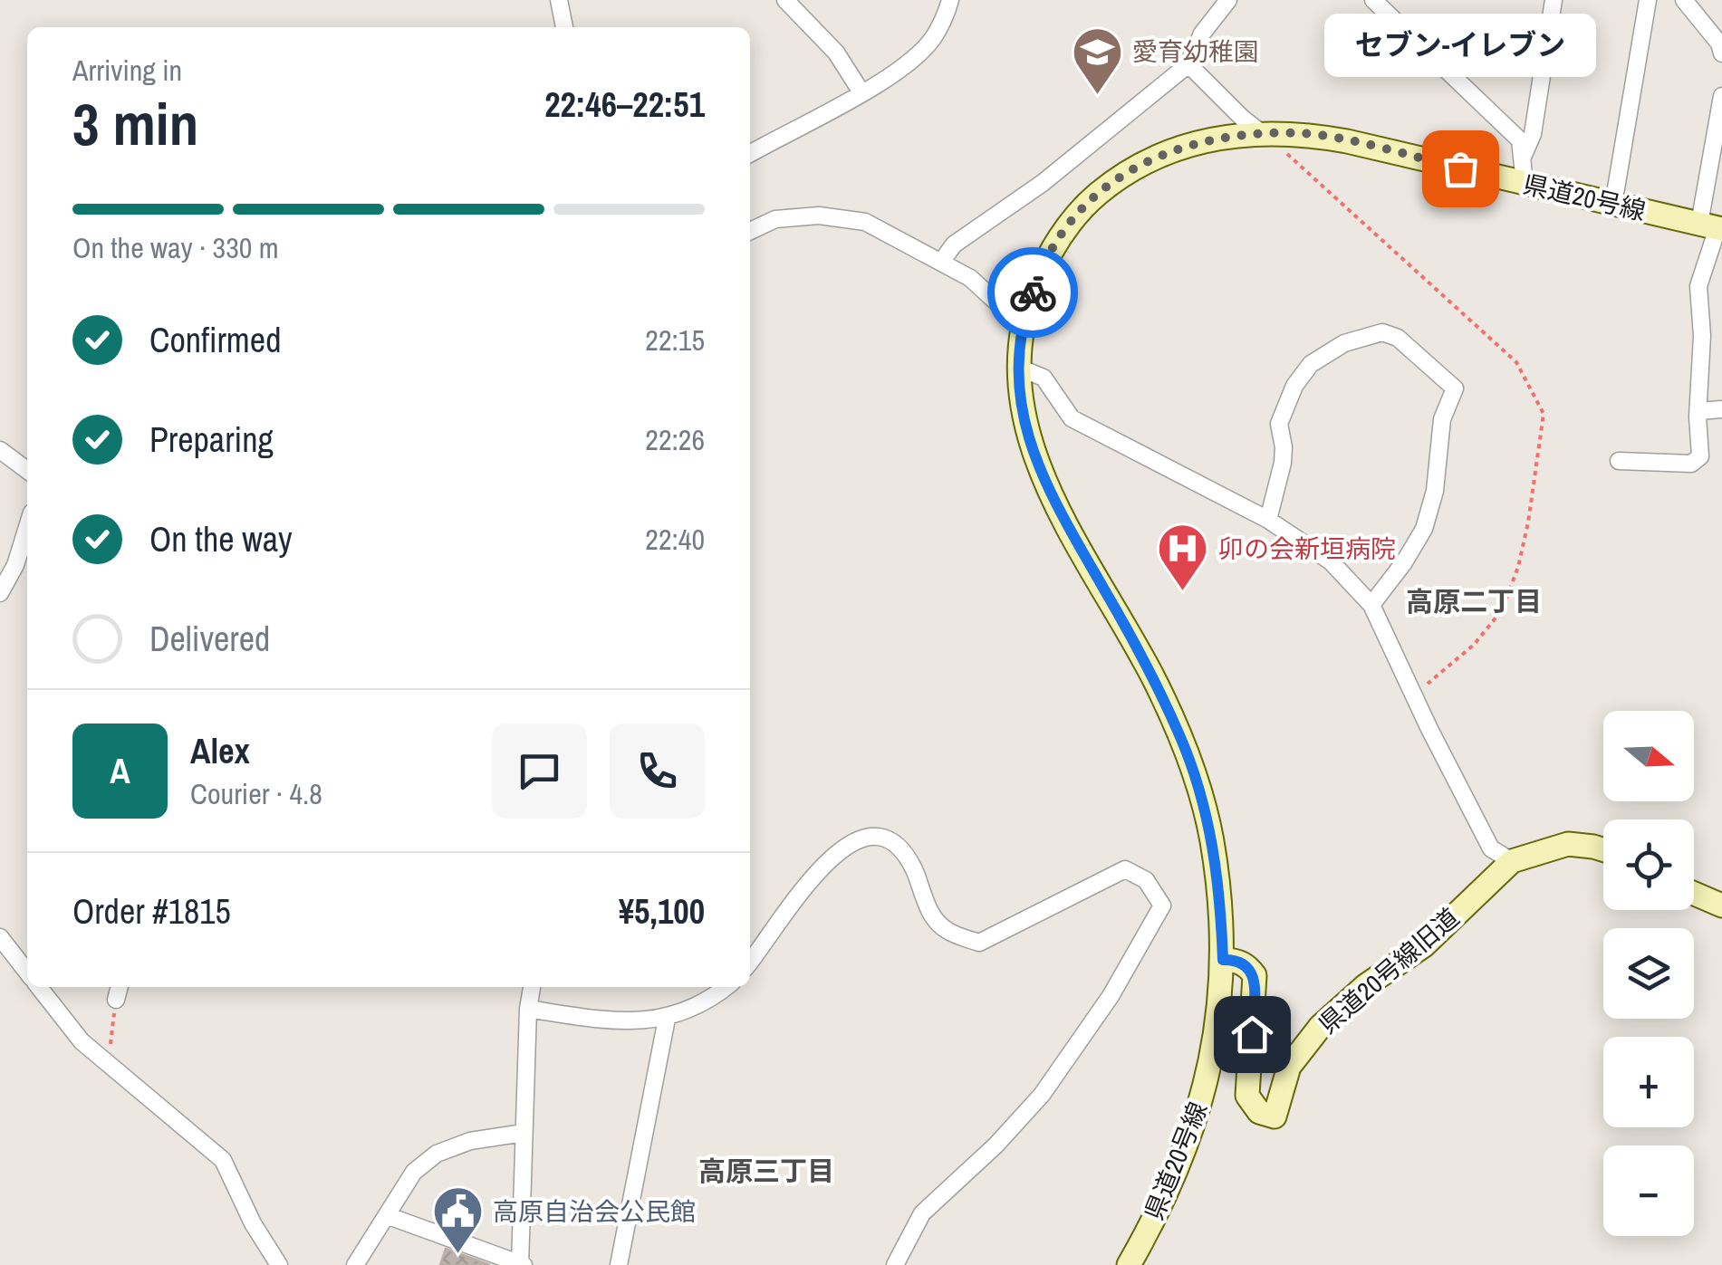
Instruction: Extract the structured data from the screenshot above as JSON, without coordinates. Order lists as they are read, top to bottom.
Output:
{
  "streets": {
    "main road": ["県道20号線", "県道20号線旧道"]
  },
  "crossings": [
    ["県道20号線", "県道20号線旧道"]
  ],
  "districts": ["高原二丁目", "高原三丁目"],
  "places": {
    "school or university": ["愛育幼稚園"],
    "other": ["セブン-イレブン"],
    "hospital": ["卯の会新垣病院"],
    "public building": ["高原自治会公民館"]
  },
  "north": "right",
  "page": {
    "bubble": "セブン-イレブン",
    "heading": ["3 min", "Arriving in", "22:46–22:51"],
    "panel": [
      "Alex",
      "Courier · 4.8",
      "Order #1815",
      "¥5,100"
    ],
    "bar": "On the way · 330 m",
    "list": [
      ["Confirmed", "22:15"],
      ["Preparing", "22:26"],
      ["On the way", "22:40"],
      "Delivered"
    ],
    "map_buttons": ["+", "−"],
    "round": "A"
  }
}
